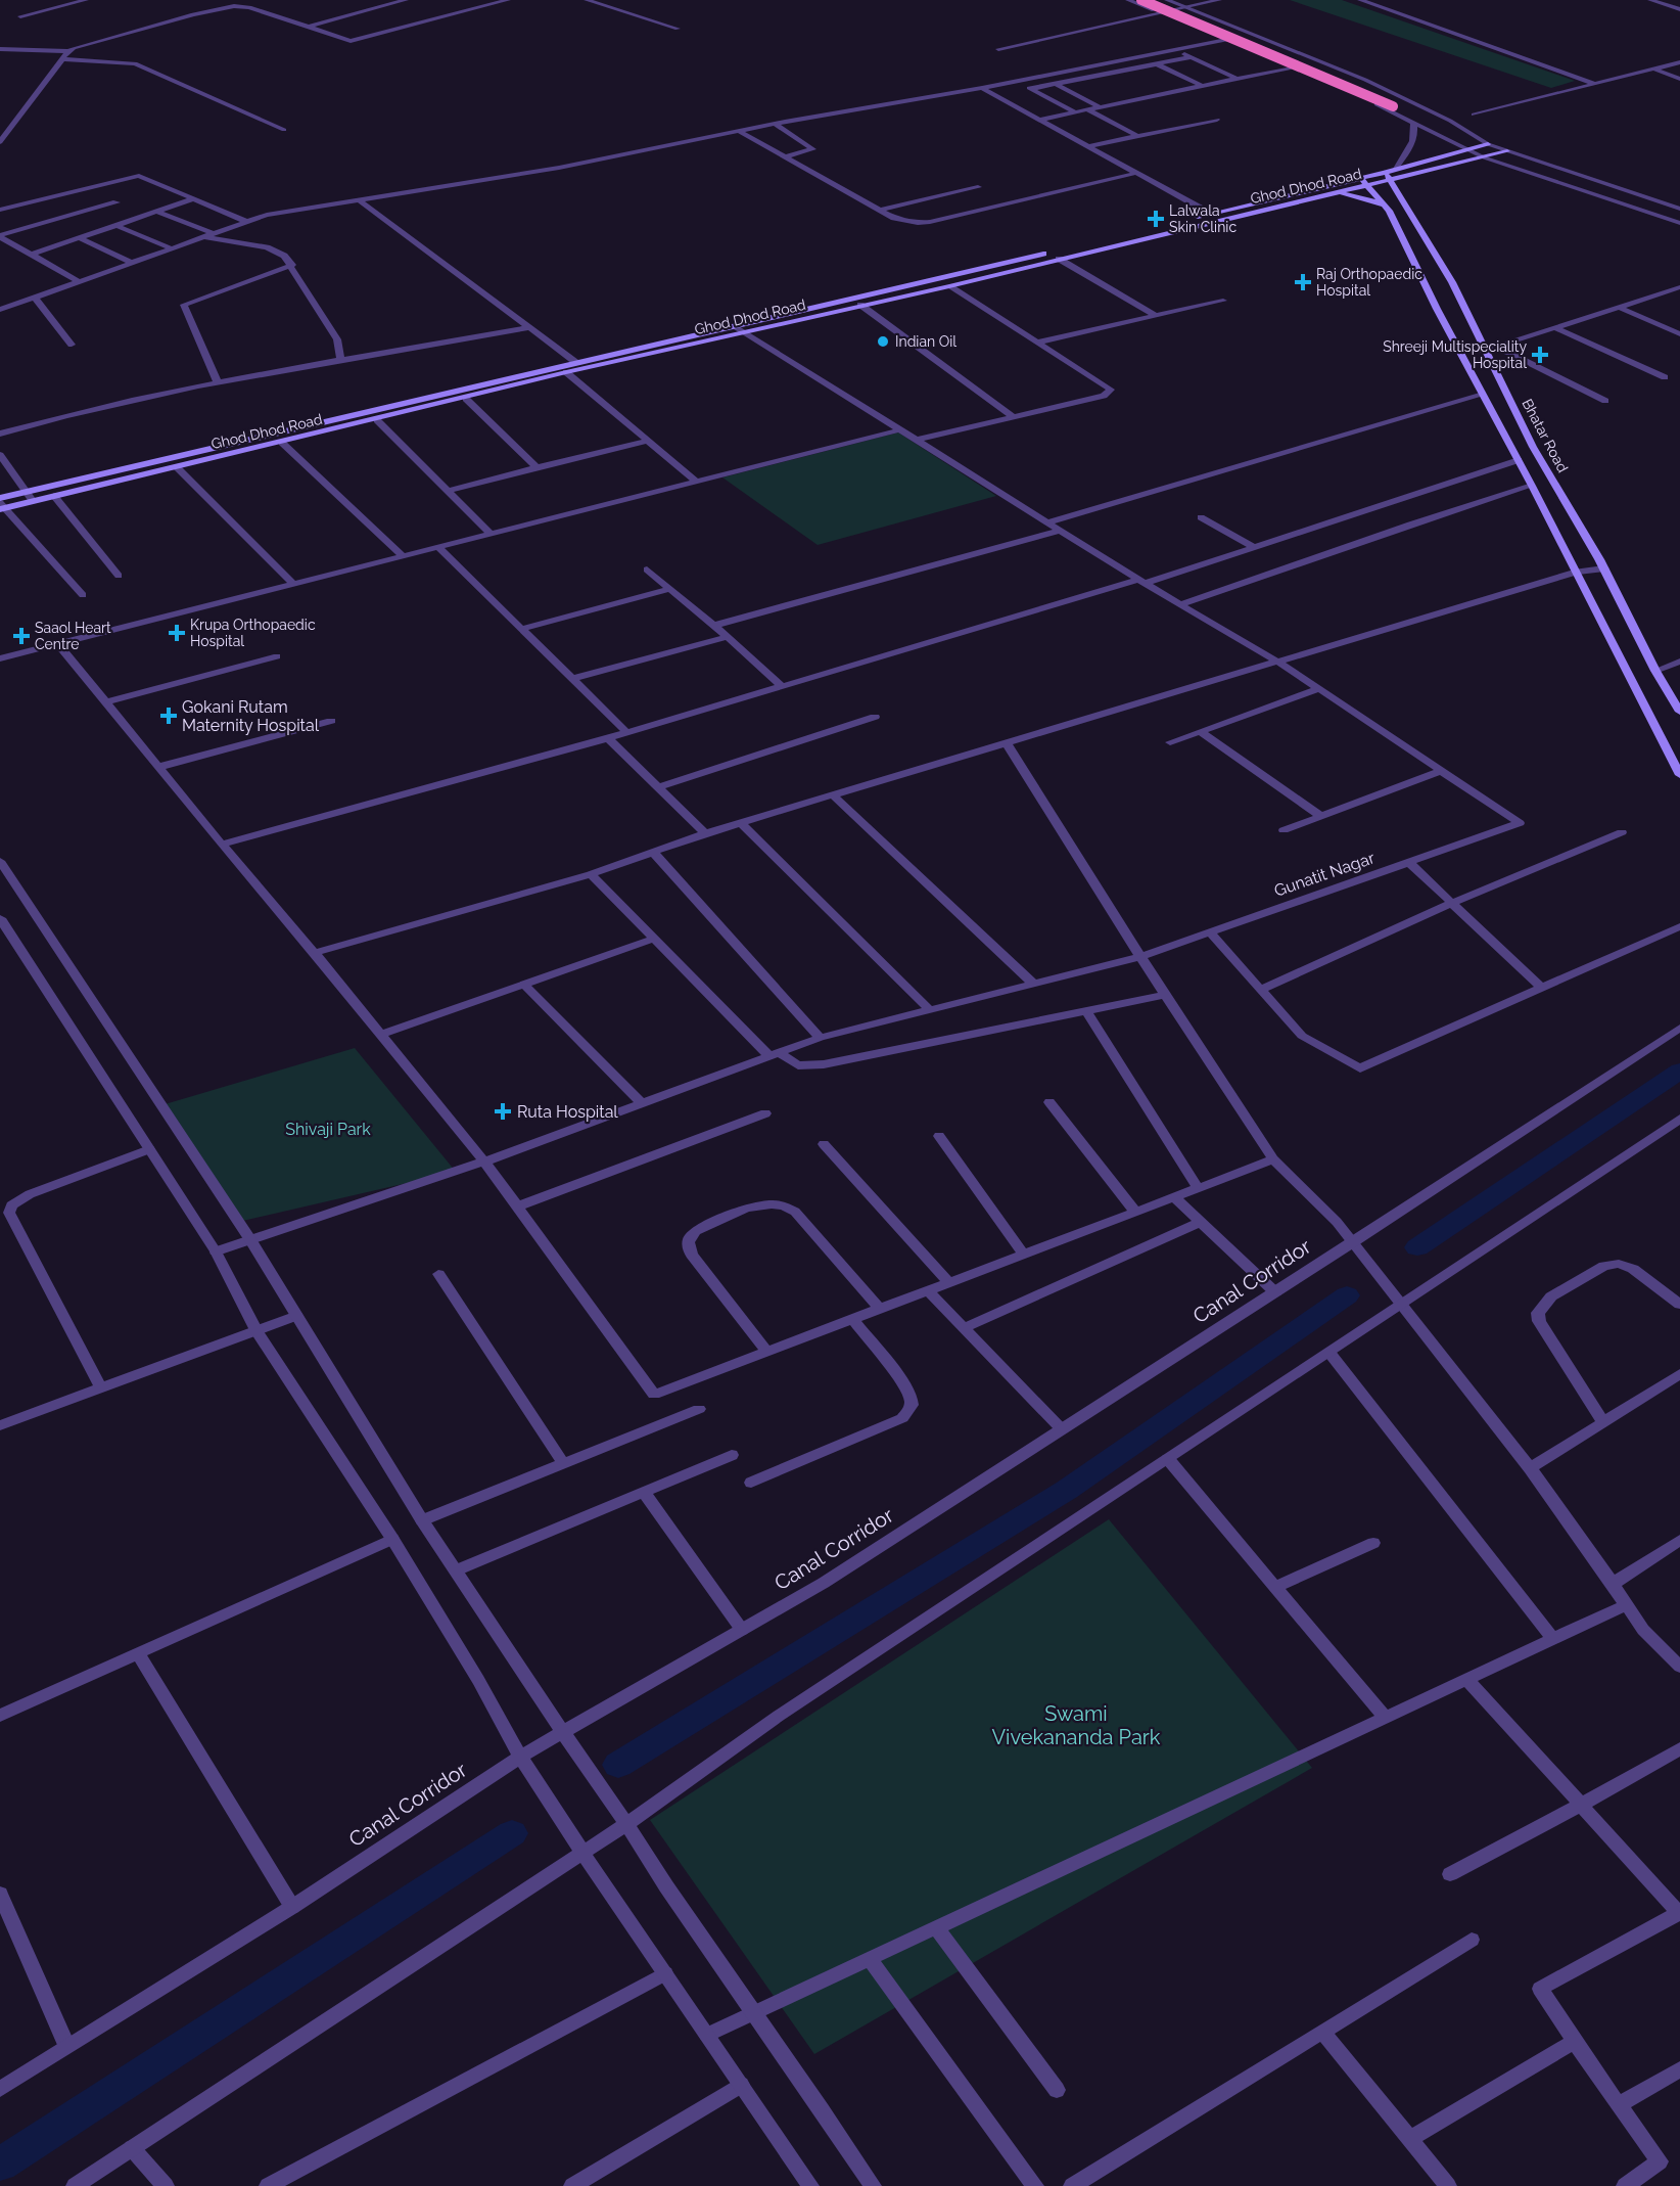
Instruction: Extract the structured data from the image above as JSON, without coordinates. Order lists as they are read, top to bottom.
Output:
{
  "streets": {
    "main road": ["Ghod Dhod Road", "Bhatar Road"],
    "street": ["Gunatit Nagar", "Canal Corridor"]
  },
  "crossings": [
    ["Ghod Dhod Road", "Bhatar Road"]
  ],
  "parks": ["Shivaji Park", "Swami Vivekananda Park"],
  "places": {
    "health": [
      "Lalwala Skin Clinic",
      "Raj Orthopaedic Hospital",
      "Shreeji Multispeciality Hospital",
      "Krupa Orthopaedic Hospital",
      "Saaol Heart Centre",
      "Gokani Rutam Maternity Hospital",
      "Ruta Hospital"
    ],
    "other": ["Indian Oil"]
  }
}
